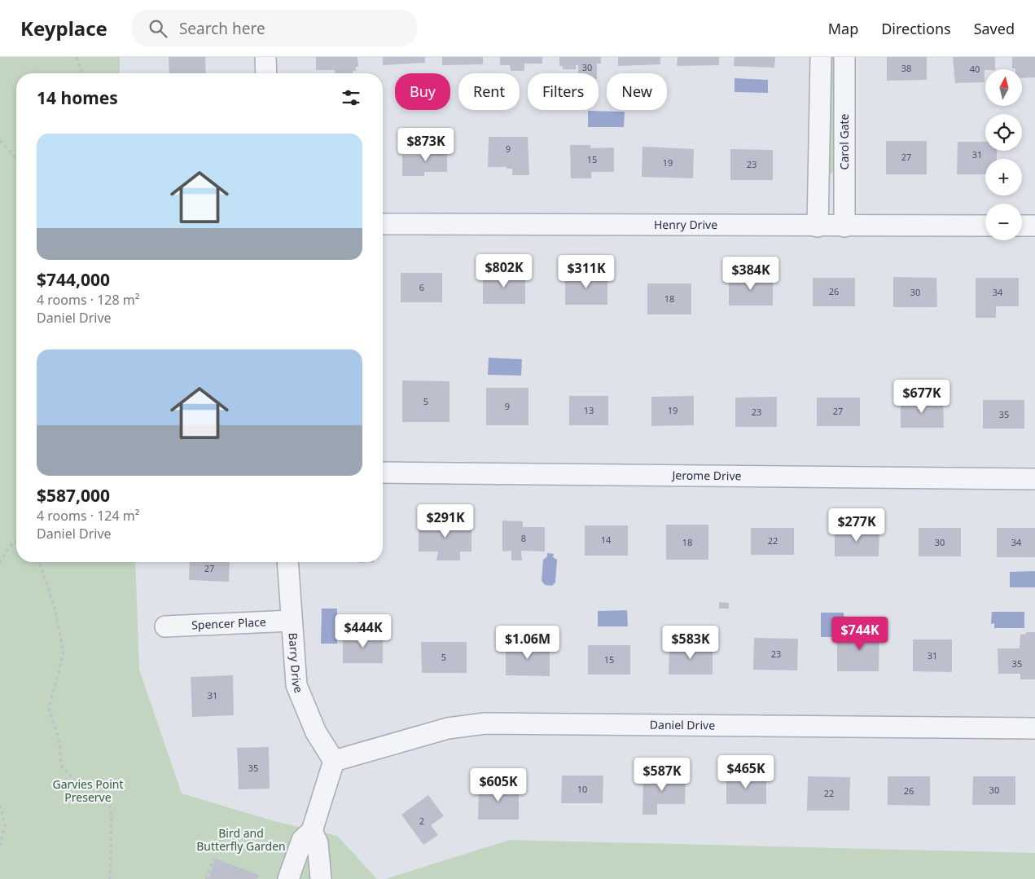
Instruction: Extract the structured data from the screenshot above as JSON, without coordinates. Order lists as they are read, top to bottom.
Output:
{
  "streets": {
    "street": [
      "Carol Gate",
      "Henry Drive",
      "Jerome Drive",
      "Spencer Place",
      "Barry Drive",
      "Daniel Drive"
    ]
  },
  "crossings": [
    ["Carol Gate", "Henry Drive"],
    ["Spencer Place", "Barry Drive"],
    ["Barry Drive", "Daniel Drive"]
  ],
  "parks": ["Garvies Point Preserve", "Bird and Butterfly Garden"],
  "house_numbers": [
    "30",
    "38",
    "40",
    "9",
    "31",
    "27",
    "15",
    "19",
    "23",
    "6",
    "26",
    "30",
    "34",
    "18",
    "5",
    "9",
    "13",
    "19",
    "27",
    "23",
    "35",
    "8",
    "14",
    "22",
    "18",
    "30",
    "34",
    "27",
    "23",
    "31",
    "5",
    "15",
    "35",
    "31",
    "35",
    "10",
    "30",
    "26",
    "22",
    "2"
  ],
  "north": "top",
  "page": {
    "header": "Keyplace",
    "search": "Search here",
    "nav": ["Map", "Directions", "Saved"],
    "map_buttons": ["+", "−"],
    "chip": [
      "Buy",
      "Rent",
      "Filters",
      "New"
    ],
    "heading": "14 homes",
    "list": [
      {
        "name": "$744,000",
        "note": "4 rooms · 128 m² · Daniel Drive"
      },
      {
        "name": "$587,000",
        "note": "4 rooms · 124 m² · Daniel Drive"
      }
    ],
    "price": [
      "$873K",
      "$802K",
      "$311K",
      "$384K",
      "$677K",
      "$291K",
      "$277K",
      "$444K",
      "$744K",
      "$1.06M",
      "$583K",
      "$465K",
      "$587K",
      "$605K"
    ]
  }
}
